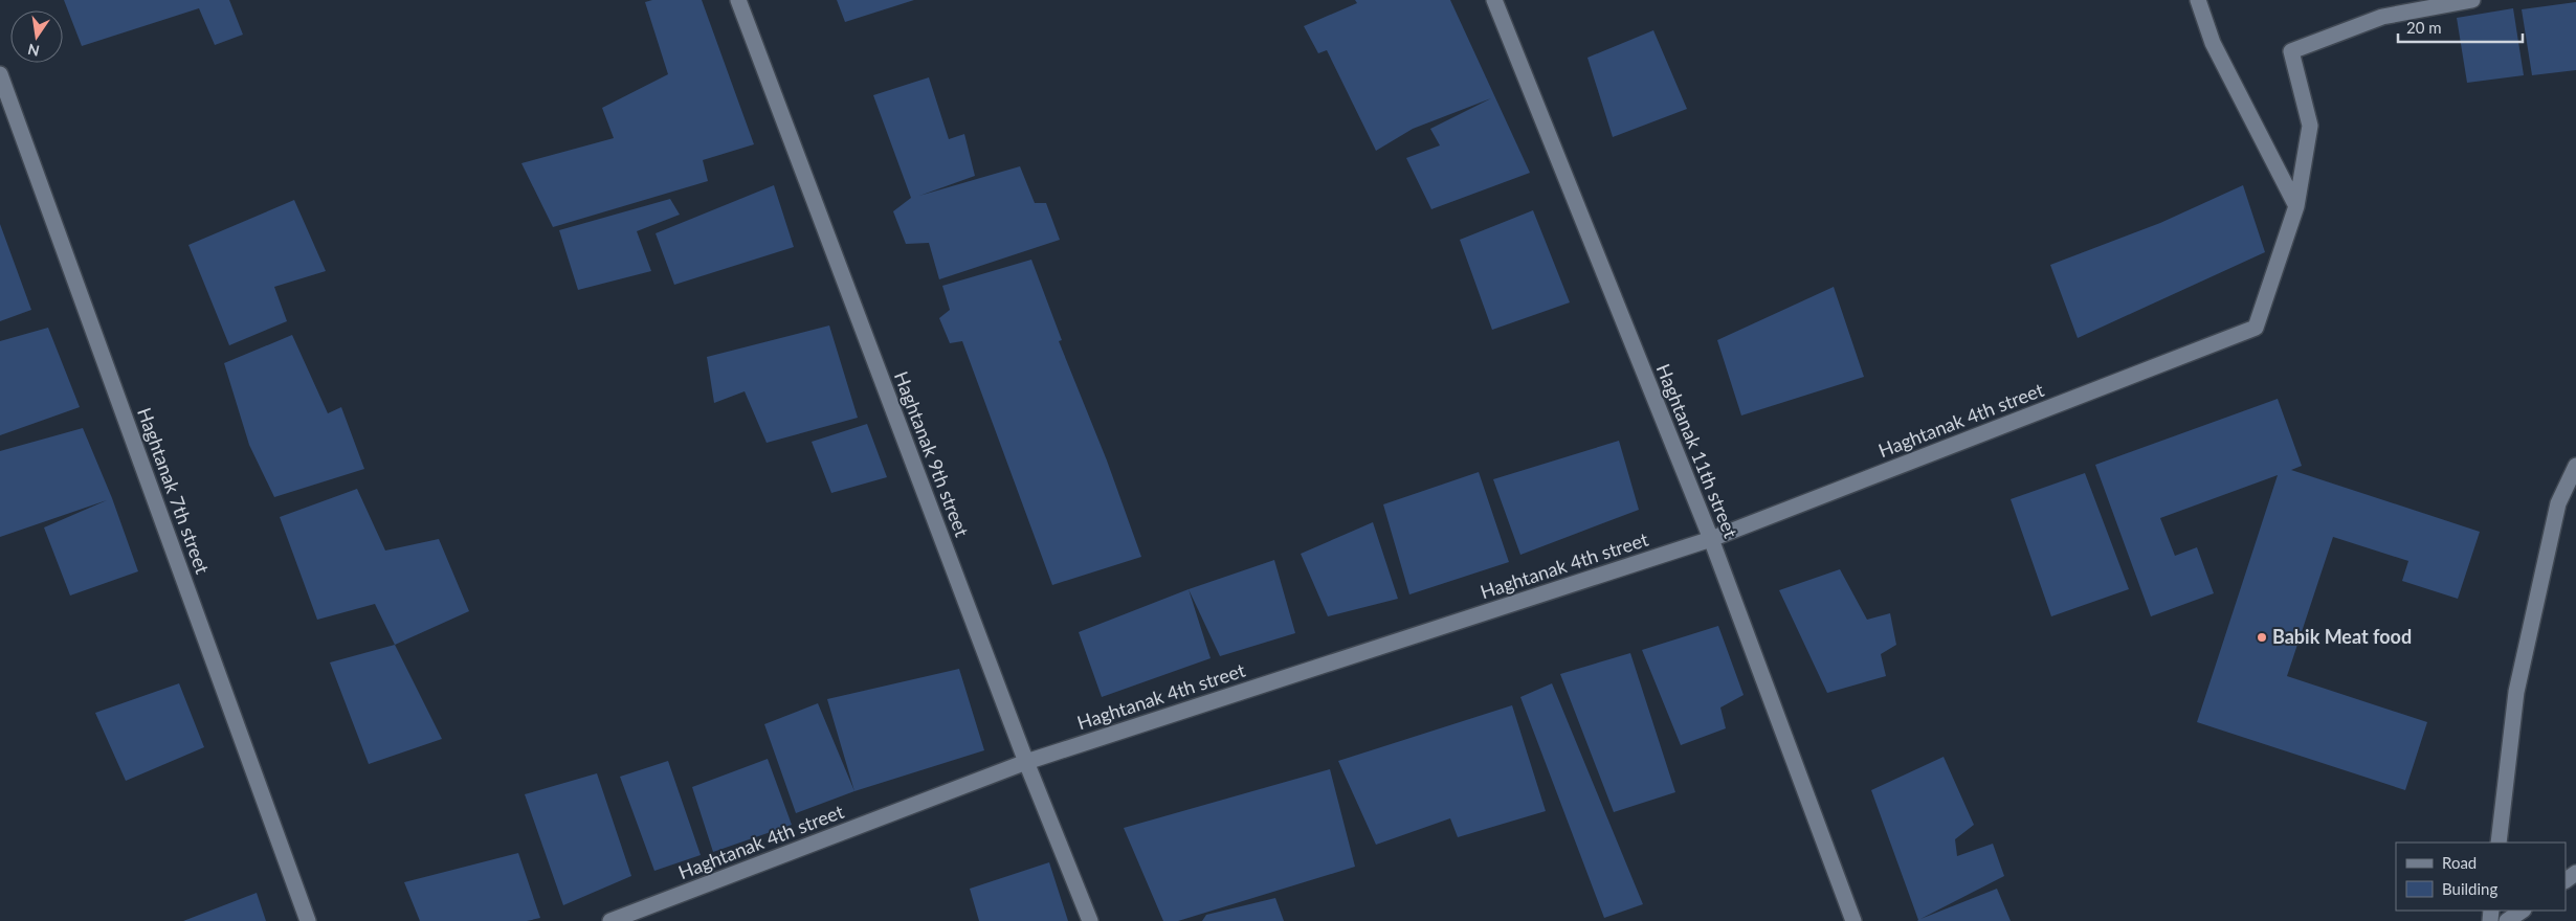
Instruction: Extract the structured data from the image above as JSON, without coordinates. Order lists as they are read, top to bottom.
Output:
{
  "streets": {
    "street": [
      "Haghtanak 4th street",
      "Haghtanak 11th street",
      "Haghtanak 9th street",
      "Haghtanak 7th street"
    ]
  },
  "crossings": [
    ["Haghtanak 4th street", "Haghtanak 11th street"],
    ["Haghtanak 4th street", "Haghtanak 9th street"]
  ],
  "places": ["Babik Meat food"],
  "legend": ["Road", "Building"],
  "scale_bar": "20 m",
  "north": "bottom"
}
